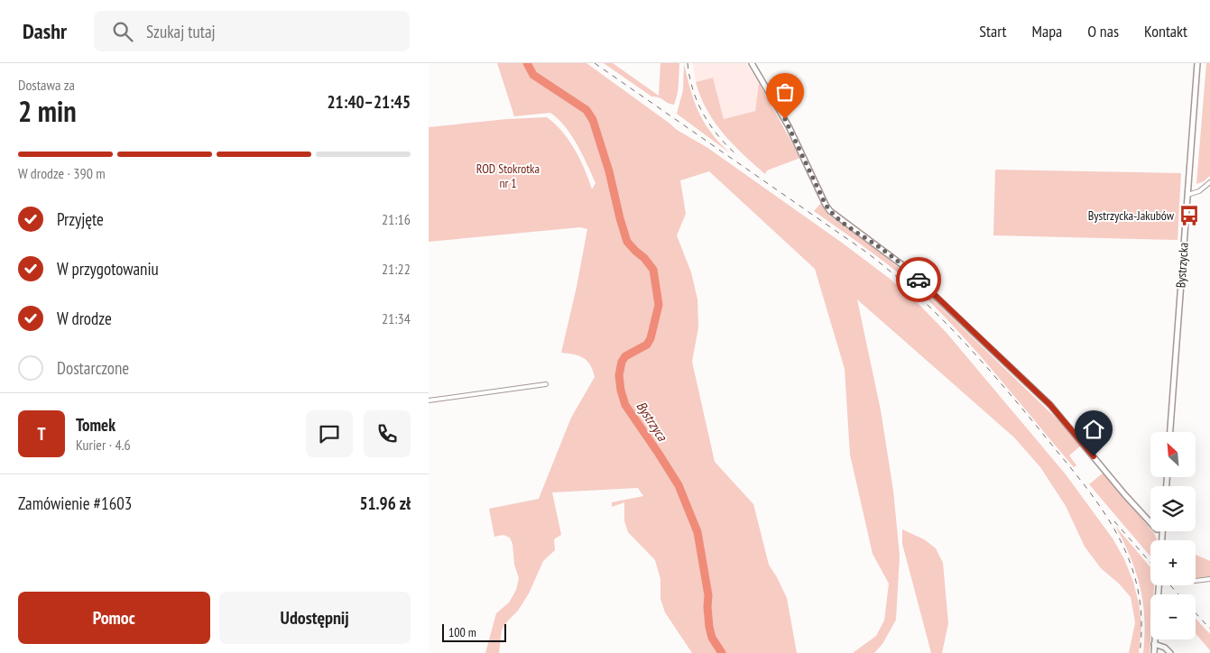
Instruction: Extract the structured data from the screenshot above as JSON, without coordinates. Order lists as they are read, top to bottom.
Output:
{
  "streets": {
    "street": ["Bystrzycka"]
  },
  "water": ["Bystrzyca"],
  "parks": ["ROD Stokrotka nr 1"],
  "places": {
    "bus stop": ["Bystrzycka-Jakubów"]
  },
  "scale_bar": "100 m",
  "north": "top left",
  "page": {
    "header": "Dashr",
    "search": "Szukaj tutaj",
    "nav": [
      "Start",
      "Mapa",
      "O nas",
      "Kontakt"
    ],
    "heading": ["2 min", "Dostawa za", "21:40–21:45"],
    "panel": [
      "Tomek",
      "Kurier · 4.6",
      "Zamówienie #1603",
      "51.96 zł"
    ],
    "bar": "W drodze · 390 m",
    "list": [
      ["Przyjęte", "21:16"],
      ["W przygotowaniu", "21:22"],
      ["W drodze", "21:34"],
      "Dostarczone"
    ],
    "round": "T",
    "map_buttons": ["+", "−"],
    "buttons": ["Pomoc", "Udostępnij"],
    "scale": "100 m"
  }
}
